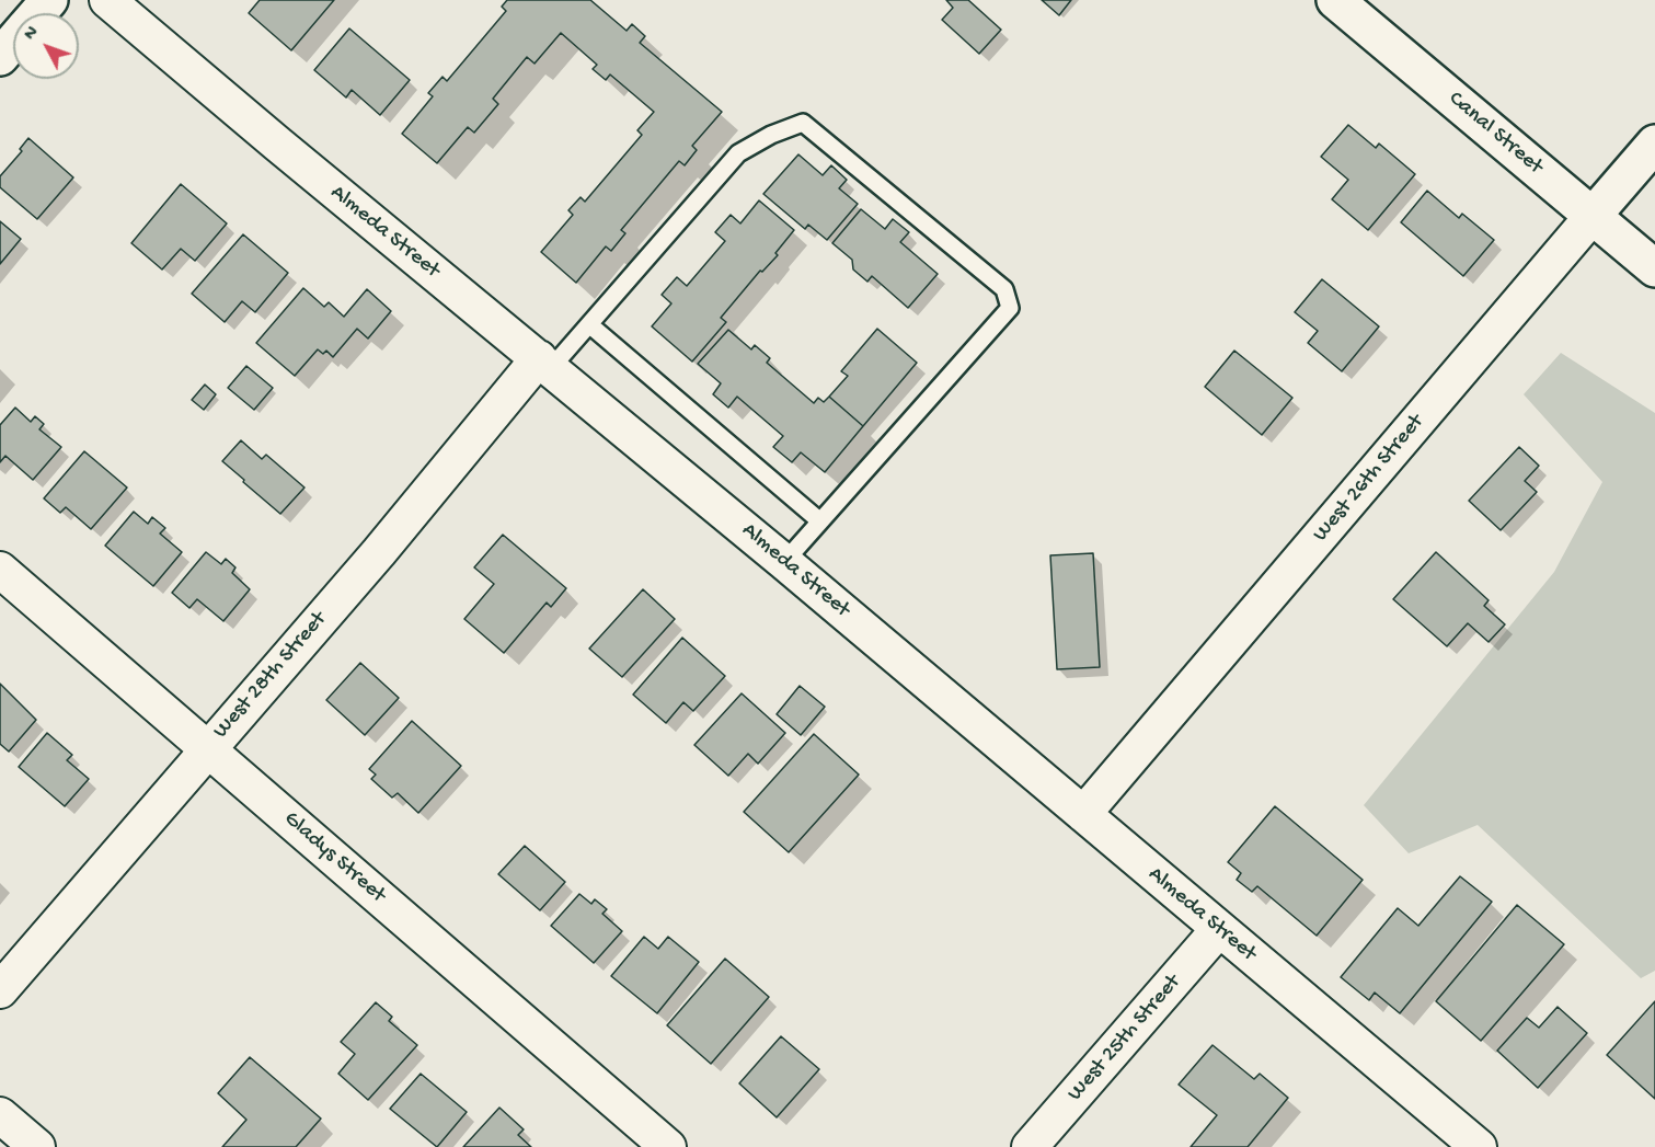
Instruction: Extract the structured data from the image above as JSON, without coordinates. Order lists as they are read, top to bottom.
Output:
{
  "streets": {
    "street": [
      "Canal Street",
      "Almeda Street",
      "West 26th Street",
      "West 28th Street",
      "Gladys Street",
      "West 25th Street"
    ]
  },
  "crossings": [
    ["Canal Street", "West 26th Street"],
    ["Almeda Street", "West 26th Street"],
    ["Almeda Street", "West 28th Street"],
    ["Almeda Street", "West 25th Street"],
    ["West 28th Street", "Gladys Street"]
  ],
  "north": "top left"
}
